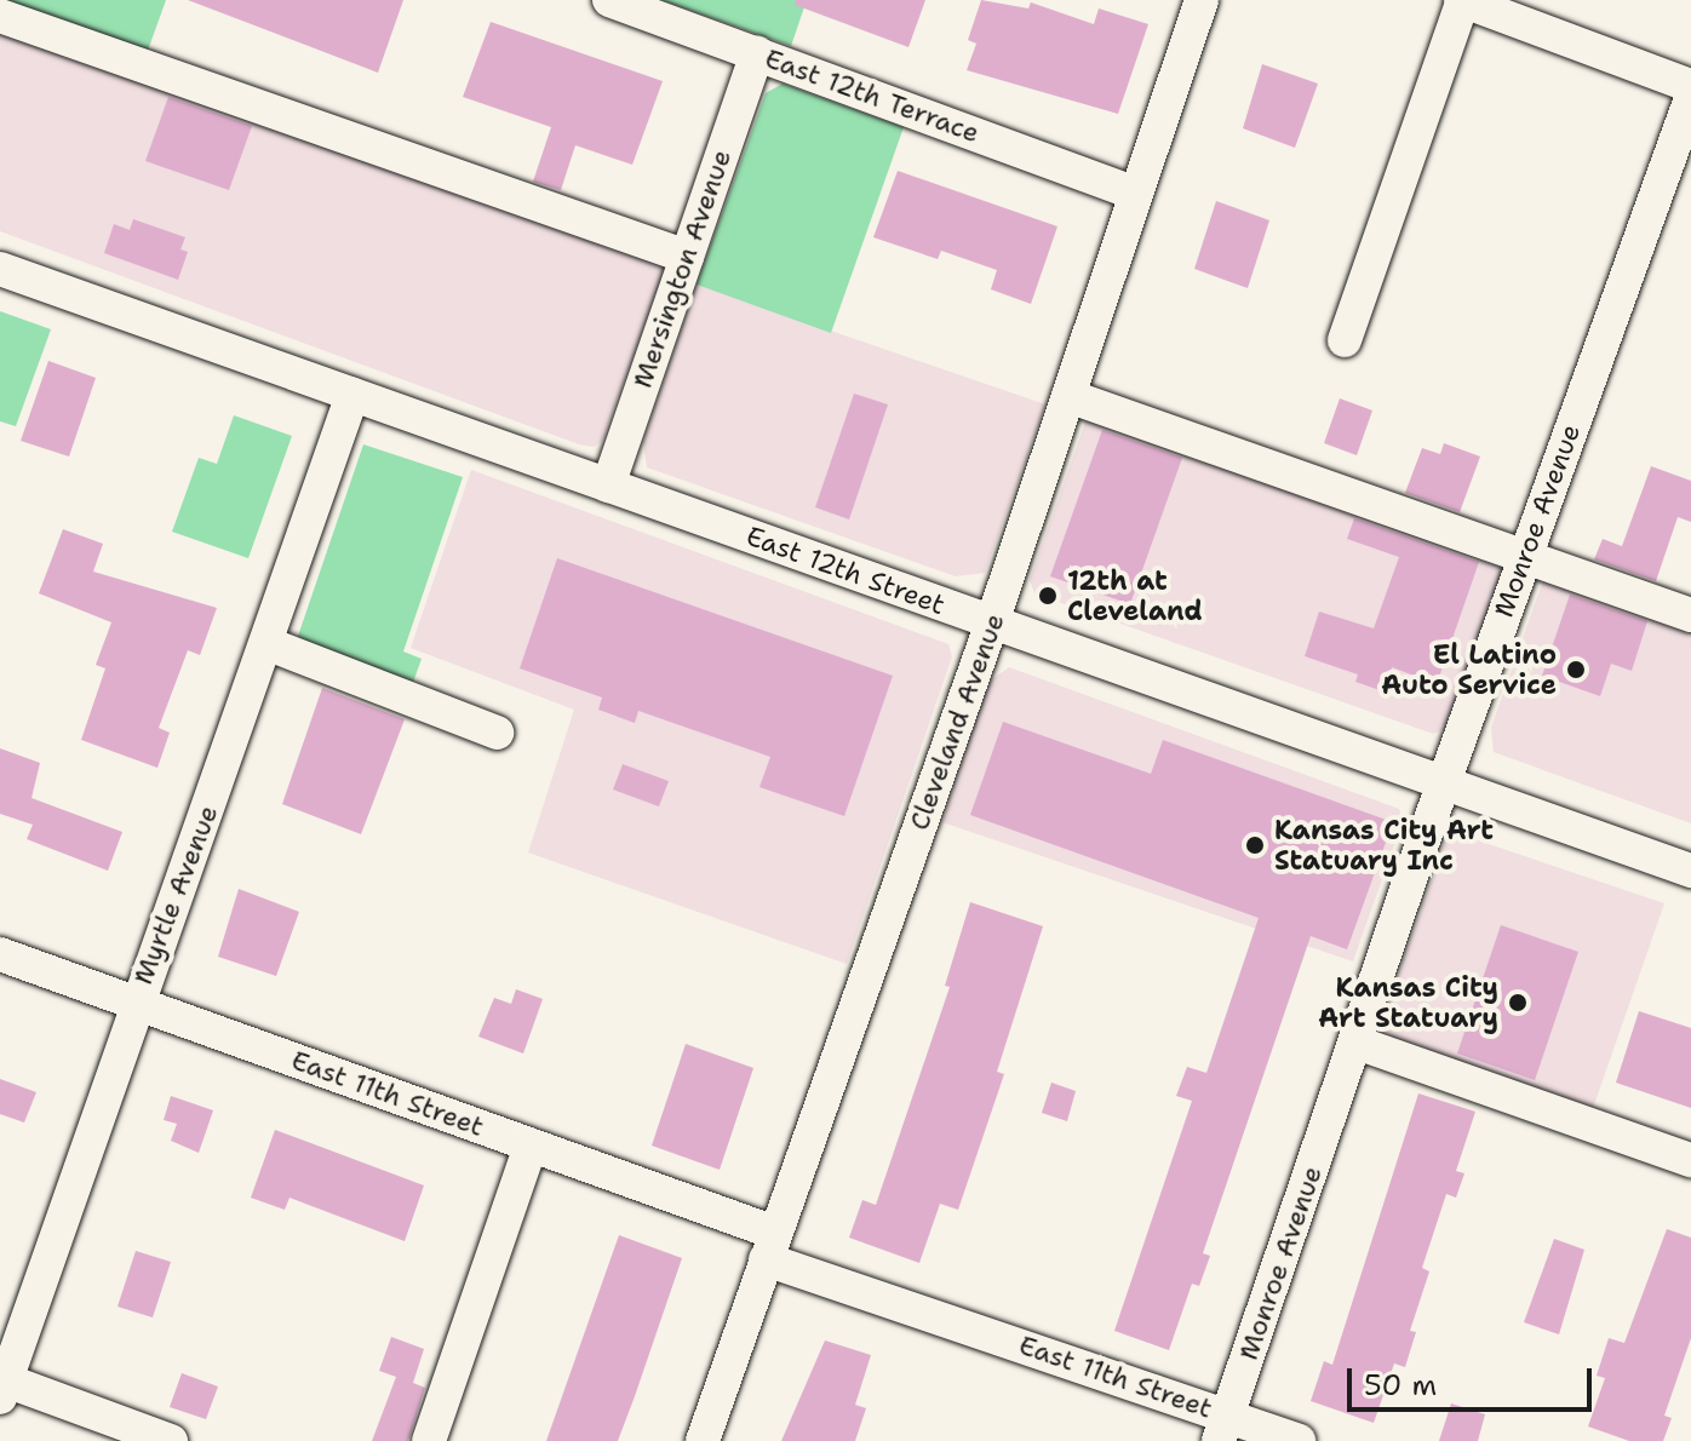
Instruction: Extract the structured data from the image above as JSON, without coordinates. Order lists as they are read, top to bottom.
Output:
{
  "streets": {
    "street": [
      "East 12th Terrace",
      "Mersington Avenue",
      "Monroe Avenue",
      "East 12th Street",
      "Cleveland Avenue",
      "Myrtle Avenue",
      "East 11th Street"
    ]
  },
  "crossings": [
    ["East 12th Terrace", "Mersington Avenue"],
    ["East 12th Terrace", "Cleveland Avenue"],
    ["Mersington Avenue", "East 12th Street"],
    ["Monroe Avenue", "East 12th Street"],
    ["Monroe Avenue", "East 11th Street"],
    ["East 12th Street", "Cleveland Avenue"],
    ["East 12th Street", "Myrtle Avenue"],
    ["Cleveland Avenue", "East 11th Street"],
    ["Myrtle Avenue", "East 11th Street"]
  ],
  "places": [
    "12th at Cleveland",
    "El Latino Auto Service",
    "Kansas City Art Statuary Inc",
    "Kansas City Art Statuary"
  ],
  "scale_bar": "50 m"
}
